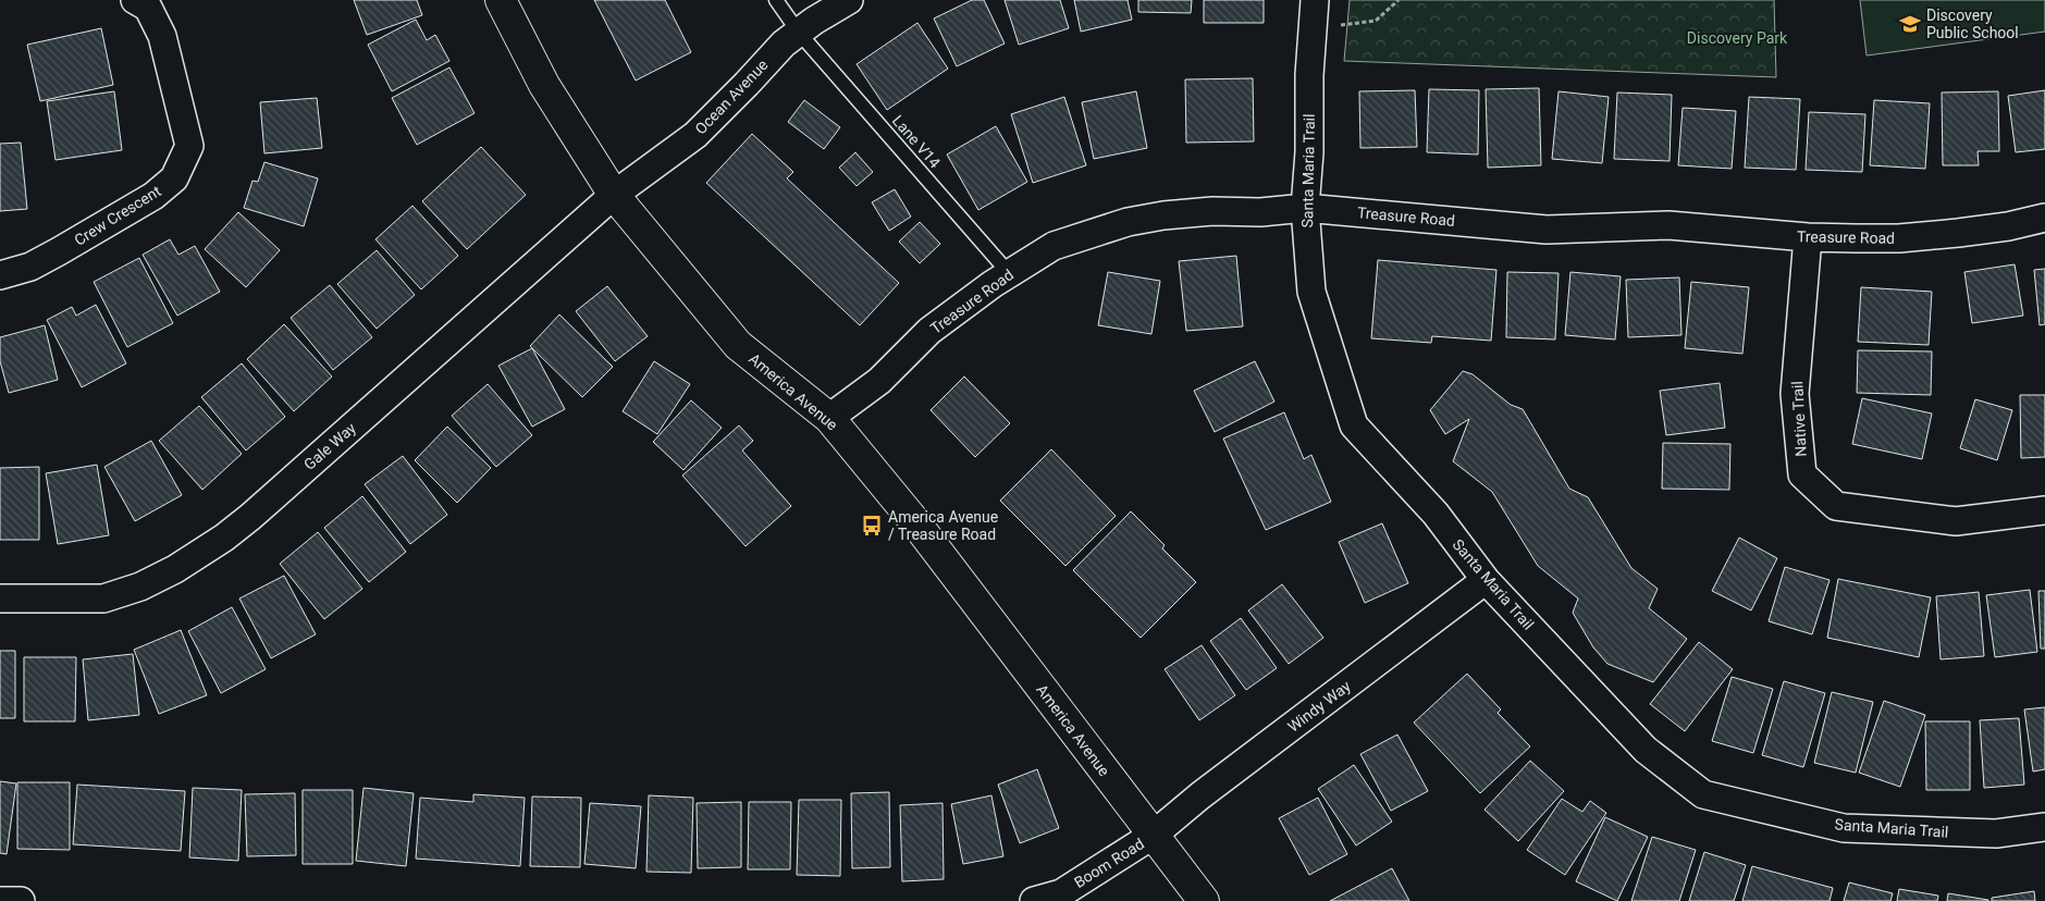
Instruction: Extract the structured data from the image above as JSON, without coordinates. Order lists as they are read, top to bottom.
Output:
{
  "streets": {
    "street": [
      "Ocean Avenue",
      "Santa Maria Trail",
      "Crew Crescent",
      "Treasure Road",
      "America Avenue",
      "Native Trail",
      "Gale Way",
      "Windy Way",
      "Boom Road"
    ],
    "lane": ["Lane V14"]
  },
  "crossings": [
    ["Ocean Avenue", "Lane V14"],
    ["Ocean Avenue", "America Avenue"],
    ["Ocean Avenue", "Gale Way"],
    ["Lane V14", "Treasure Road"],
    ["Santa Maria Trail", "Treasure Road"],
    ["Santa Maria Trail", "Windy Way"],
    ["Treasure Road", "America Avenue"],
    ["Treasure Road", "Native Trail"],
    ["America Avenue", "Gale Way"],
    ["America Avenue", "Windy Way"],
    ["America Avenue", "Boom Road"],
    ["Windy Way", "Boom Road"]
  ],
  "parks": ["Discovery Park"],
  "places": {
    "school or university": ["Discovery Public School"],
    "bus stop": ["America Avenue / Treasure Road"]
  }
}
